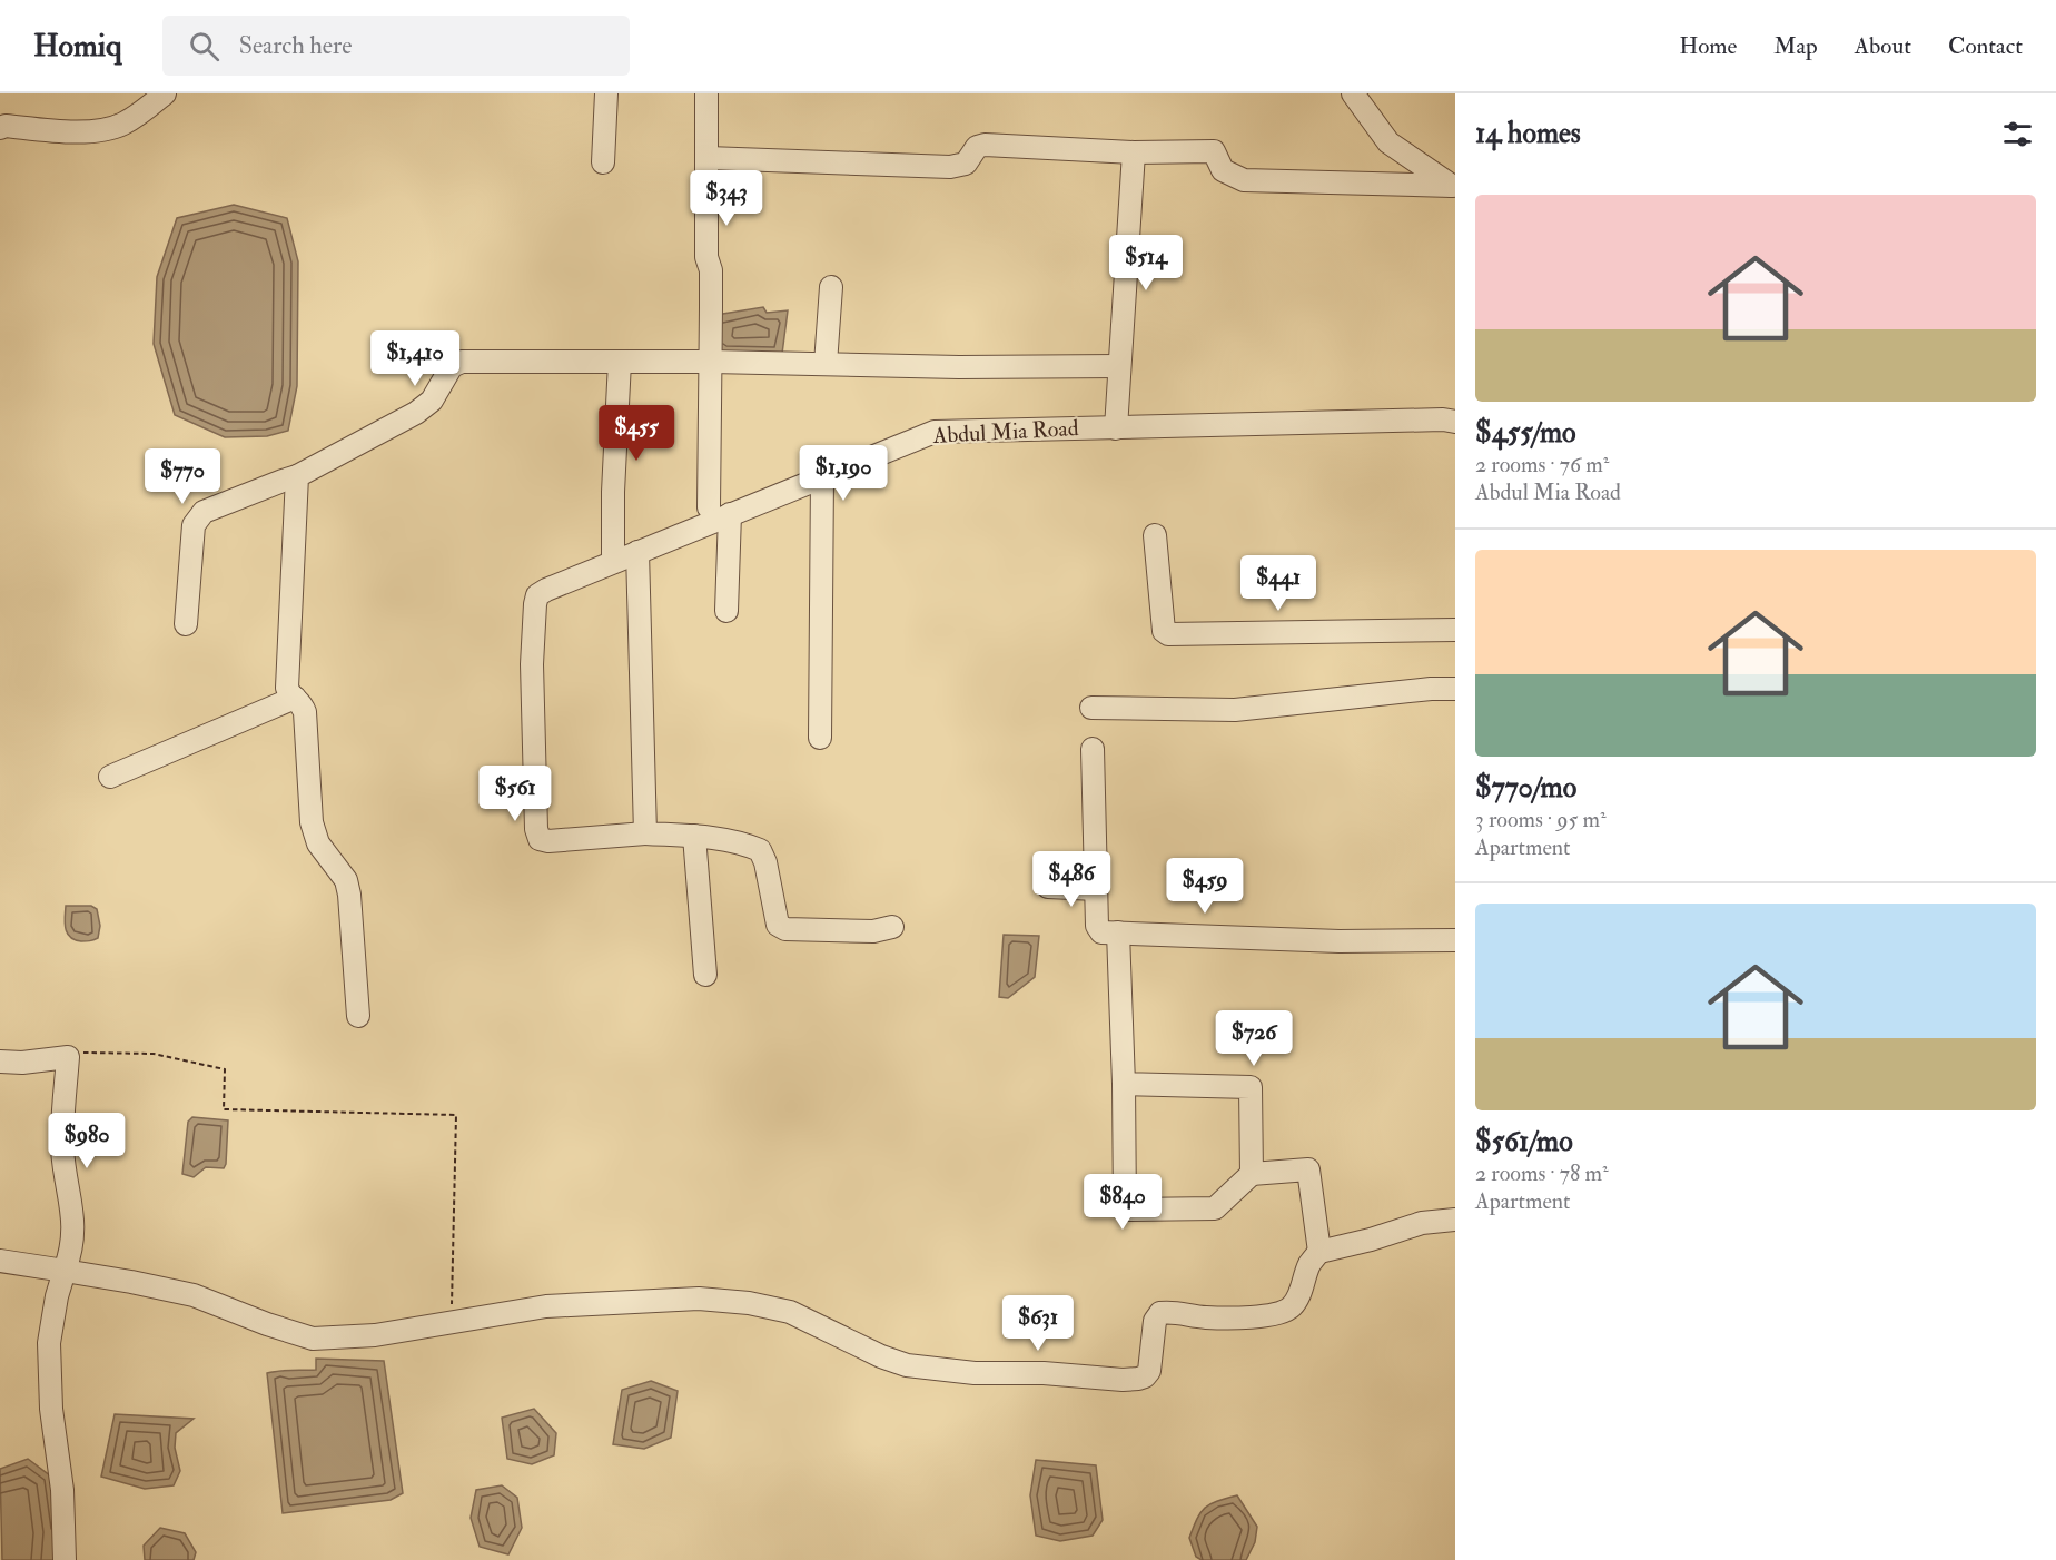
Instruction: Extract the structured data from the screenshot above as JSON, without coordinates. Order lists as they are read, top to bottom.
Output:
{
  "streets": {
    "street": ["Abdul Mia Road"]
  },
  "page": {
    "header": "Homiq",
    "search": "Search here",
    "nav": [
      "Home",
      "Map",
      "About",
      "Contact"
    ],
    "heading": "14 homes",
    "price": [
      "$343",
      "$514",
      "$1,410",
      "$455",
      "$1,190",
      "$770",
      "$441",
      "$561",
      "$486",
      "$459",
      "$726",
      "$980",
      "$840",
      "$631"
    ],
    "list": [
      {
        "name": "$455/mo",
        "note": "2 rooms · 76 m² · Abdul Mia Road"
      },
      {
        "name": "$770/mo",
        "note": "3 rooms · 95 m² · Apartment"
      },
      {
        "name": "$561/mo",
        "note": "2 rooms · 78 m² · Apartment"
      }
    ]
  }
}
